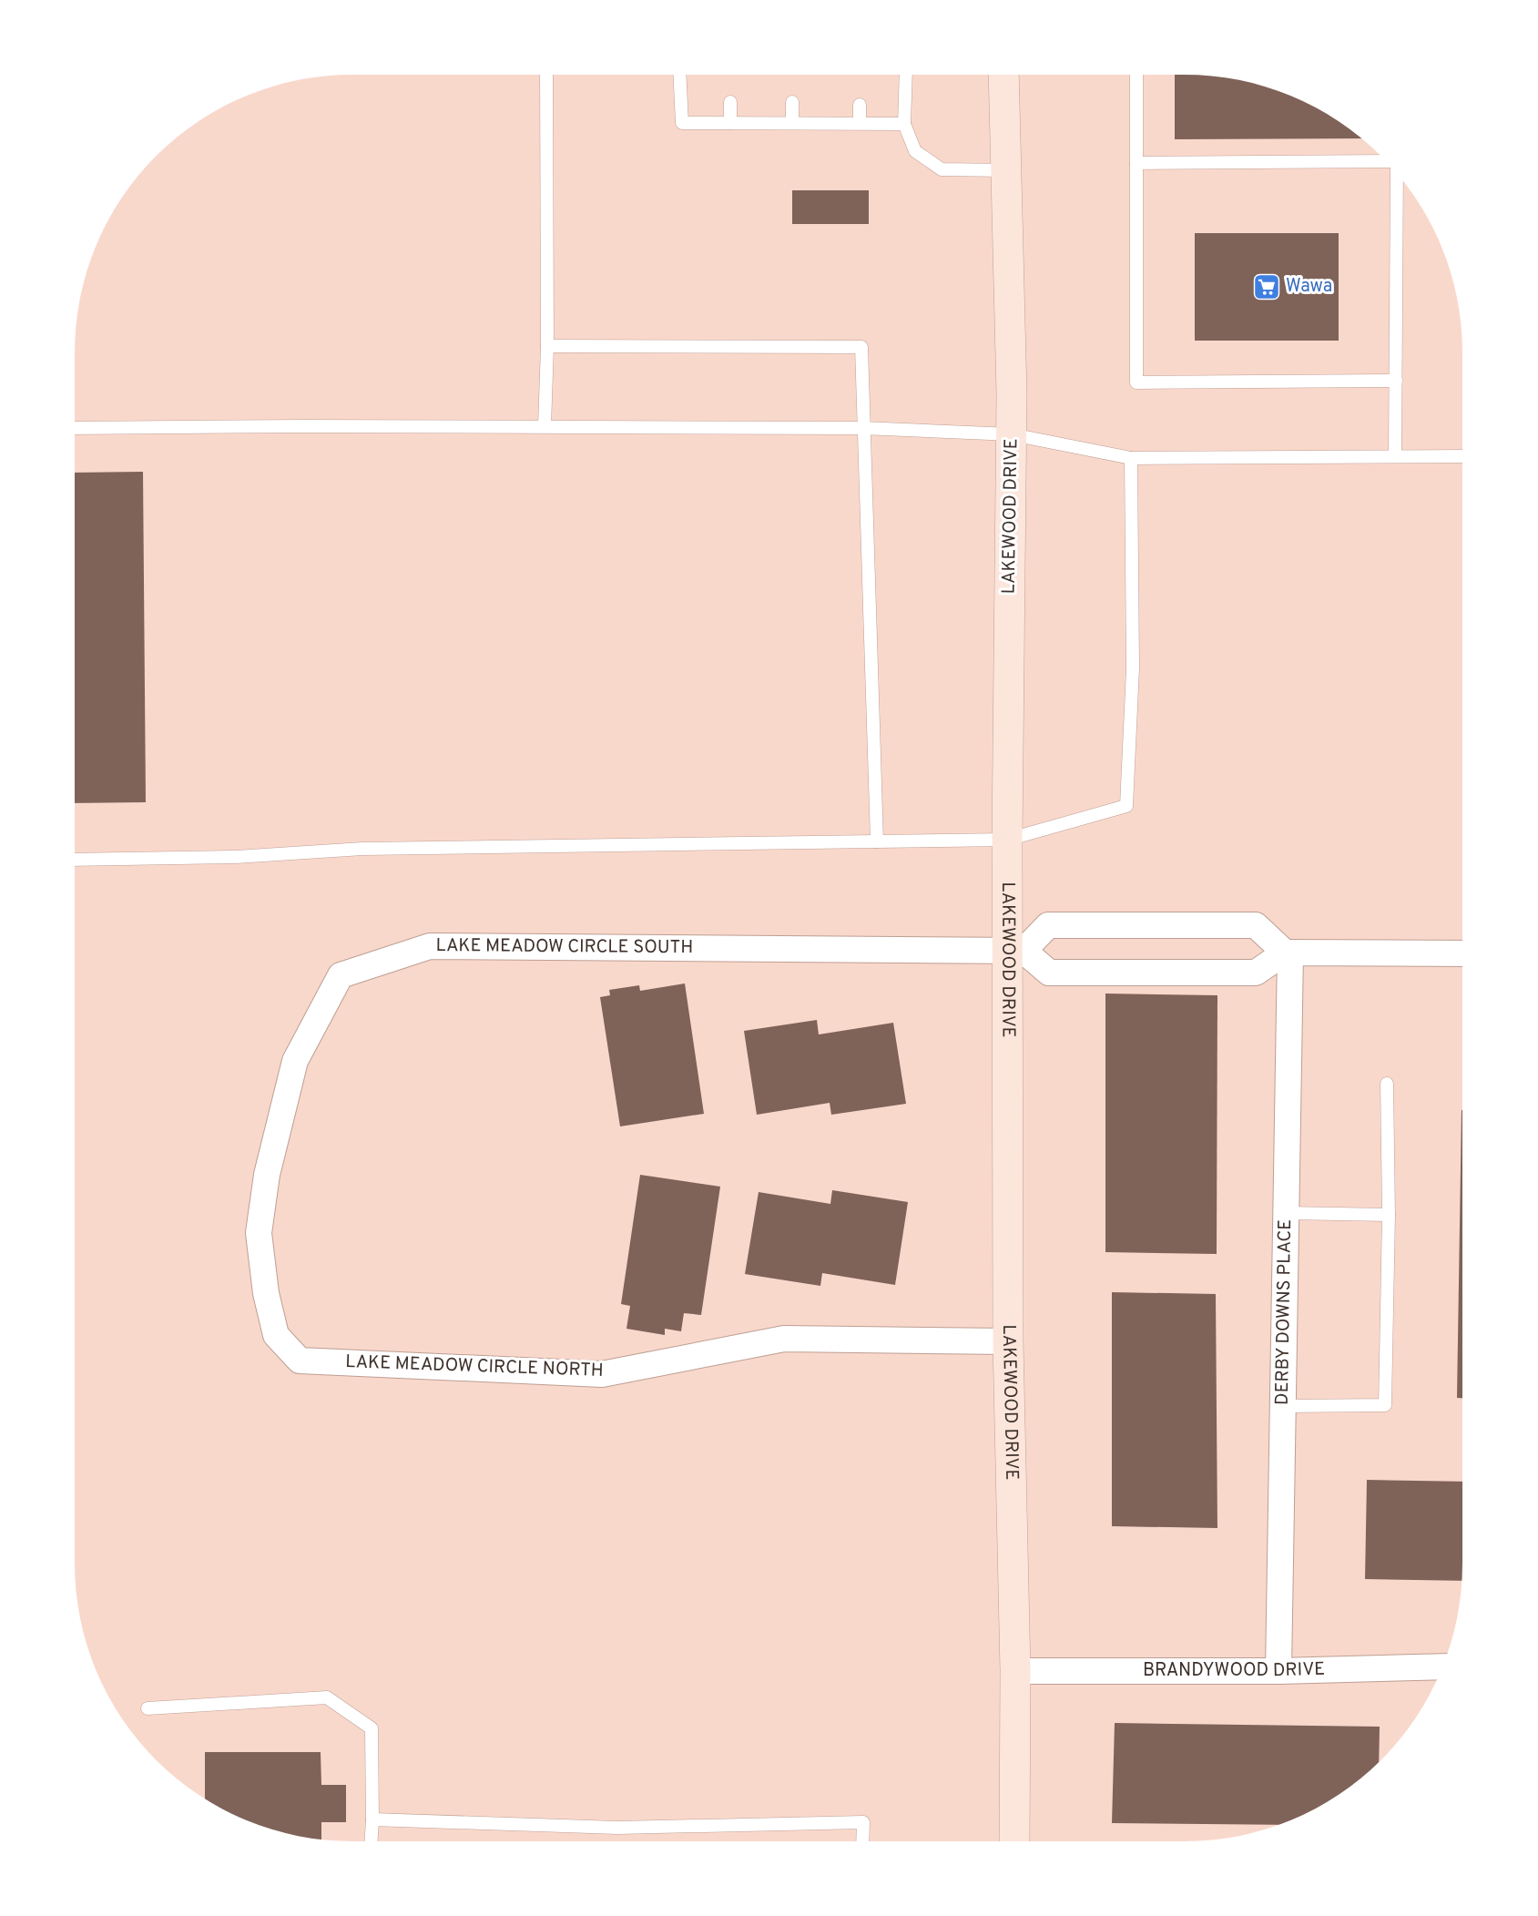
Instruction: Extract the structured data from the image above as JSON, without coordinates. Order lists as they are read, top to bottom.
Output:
{
  "streets": {
    "street": [
      "LAKEWOOD DRIVE",
      "LAKE MEADOW CIRCLE SOUTH",
      "DERBY DOWNS PLACE",
      "LAKE MEADOW CIRCLE NORTH",
      "BRANDYWOOD DRIVE"
    ]
  },
  "crossings": [
    ["LAKEWOOD DRIVE", "LAKE MEADOW CIRCLE SOUTH"],
    ["LAKEWOOD DRIVE", "LAKE MEADOW CIRCLE NORTH"],
    ["LAKEWOOD DRIVE", "BRANDYWOOD DRIVE"],
    ["LAKE MEADOW CIRCLE SOUTH", "LAKE MEADOW CIRCLE NORTH"],
    ["DERBY DOWNS PLACE", "BRANDYWOOD DRIVE"]
  ],
  "places": {
    "supermarket": ["Wawa"]
  }
}
